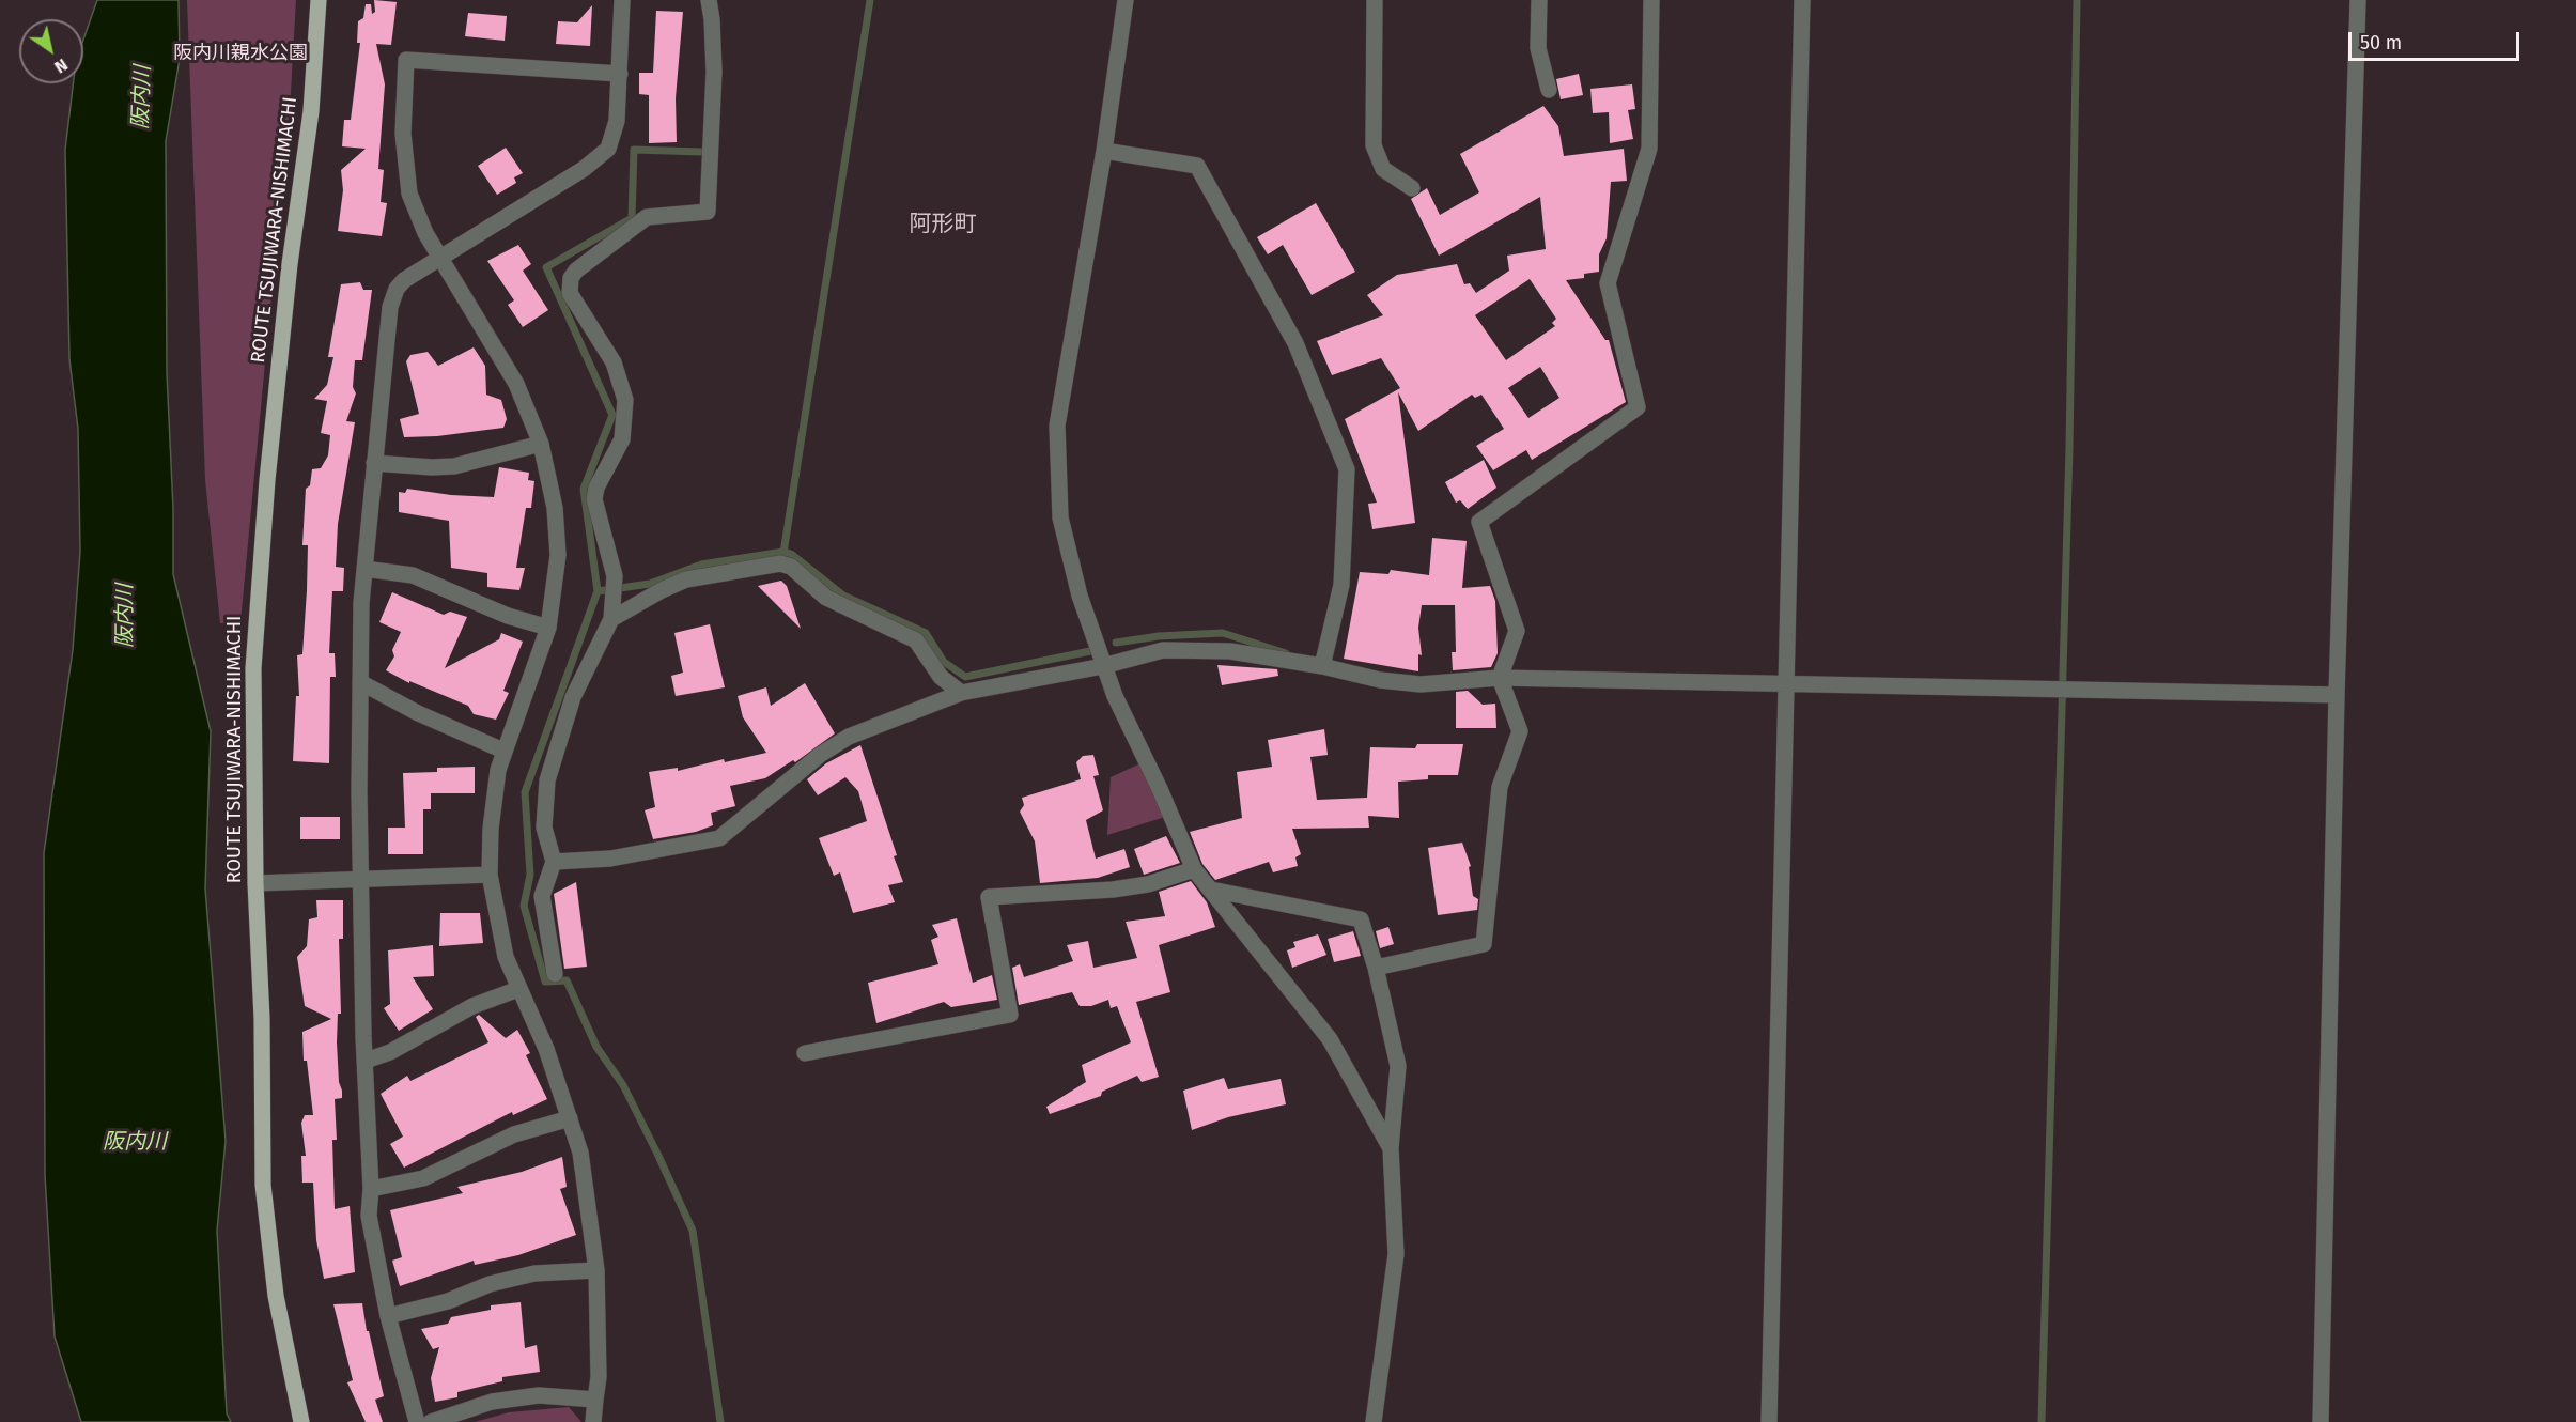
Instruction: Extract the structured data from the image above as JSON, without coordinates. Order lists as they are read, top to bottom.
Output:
{
  "streets": {
    "main road": ["ROUTE TSUJIWARA-NISHIMACHI"]
  },
  "districts": ["阿形町"],
  "water": ["阪内川"],
  "parks": ["阪内川親水公園"],
  "scale_bar": "50 m",
  "north": "bottom right"
}
